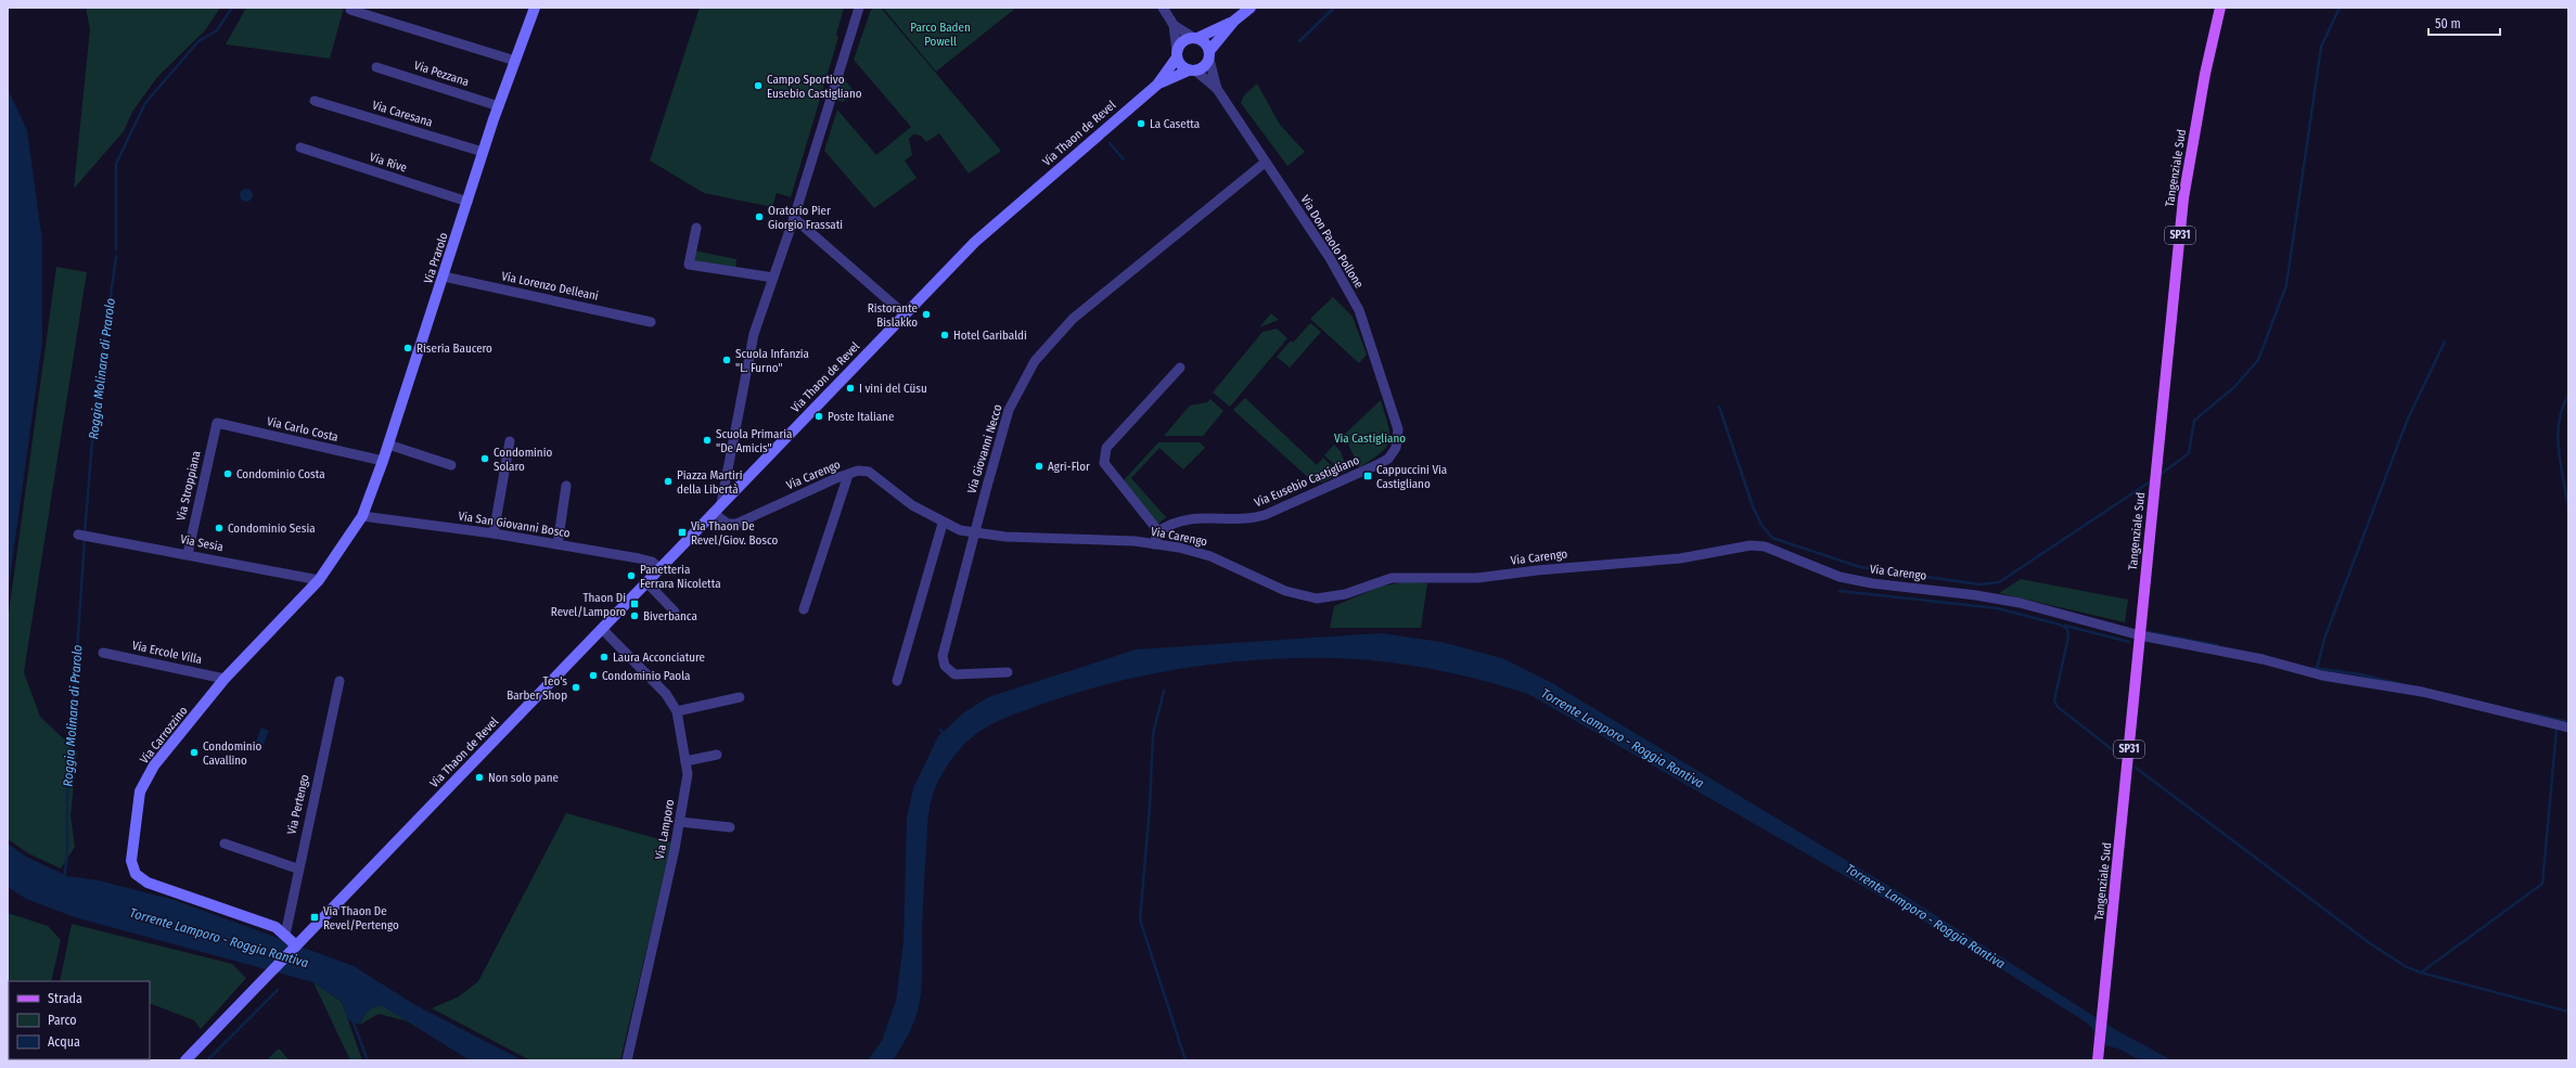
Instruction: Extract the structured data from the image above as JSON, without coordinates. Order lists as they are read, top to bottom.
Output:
{
  "streets": {
    "main road": [
      "Via Thaon de Revel",
      "Tangenziale Sud",
      "SP31",
      "Via Prarolo",
      "Via Carrozzino"
    ],
    "street": [
      "Via Pezzana",
      "Via Caresana",
      "Via Rive",
      "Via Don Paolo Pollone",
      "Via Lorenzo Delleani",
      "Via Carlo Costa",
      "Via Giovanni Necco",
      "Via Carengo",
      "Via Eusebio Castigliano",
      "Via Stroppiana",
      "Via San Giovanni Bosco",
      "Via Sesia",
      "Via Ercole Villa",
      "Via Pertengo",
      "Via Lamporo"
    ]
  },
  "crossings": [
    ["Via Pezzana", "Via Prarolo"],
    ["Via Caresana", "Via Prarolo"],
    ["Via Thaon de Revel", "Via Don Paolo Pollone"],
    ["Via Thaon de Revel", "Via Carengo"],
    ["Via Thaon de Revel", "Via San Giovanni Bosco"],
    ["Via Thaon de Revel", "Via Carrozzino"],
    ["Via Thaon de Revel", "Via Lamporo"],
    ["Via Rive", "Via Prarolo"],
    ["Tangenziale Sud", "Via Carengo"],
    ["Via Don Paolo Pollone", "Via Giovanni Necco"],
    ["Via Don Paolo Pollone", "Via Eusebio Castigliano"],
    ["Via Prarolo", "Via Lorenzo Delleani"],
    ["Via Prarolo", "Via Carlo Costa"],
    ["Via Prarolo", "Via San Giovanni Bosco"],
    ["Via Prarolo", "Via Carrozzino"],
    ["Via Carlo Costa", "Via Stroppiana"],
    ["Via Giovanni Necco", "Via Carengo"],
    ["Via Stroppiana", "Via Sesia"],
    ["Via San Giovanni Bosco", "Via Carrozzino"],
    ["Via Sesia", "Via Carrozzino"],
    ["Via Ercole Villa", "Via Carrozzino"],
    ["Via Carrozzino", "Via Pertengo"]
  ],
  "water": ["Roggia Molinara di Prarolo", "Torrente Lamporo - Roggia Rantiva"],
  "parks": ["Parco Baden Powell", "Via Castigliano"],
  "places": {
    "other": [
      "Campo Sportivo Eusebio Castigliano",
      "La Casetta",
      "Oratorio Pier Giorgio Frassati",
      "Ristorante Bislakko",
      "Hotel Garibaldi",
      "Riseria Baucero",
      "Scuola Infanzia \"L. Furno\"",
      "I vini del Cüsu",
      "Poste Italiane",
      "Scuola Primaria \"De Amicis\"",
      "Condominio Solaro",
      "Agri-Flor",
      "Condominio Costa",
      "Piazza Martiri della Libertà",
      "Condominio Sesia",
      "Panetteria Ferrara Nicoletta",
      "Biverbanca",
      "Laura Acconciature",
      "Condominio Paola",
      "Teo's Barber Shop",
      "Condominio Cavallino",
      "Non solo pane"
    ],
    "transit": [
      "Cappuccini Via Castigliano",
      "Via Thaon De Revel/Giov. Bosco",
      "Thaon Di Revel/Lamporo",
      "Via Thaon De Revel/Pertengo"
    ]
  },
  "legend": ["Strada", "Parco", "Acqua"],
  "scale_bar": "50 m"
}
